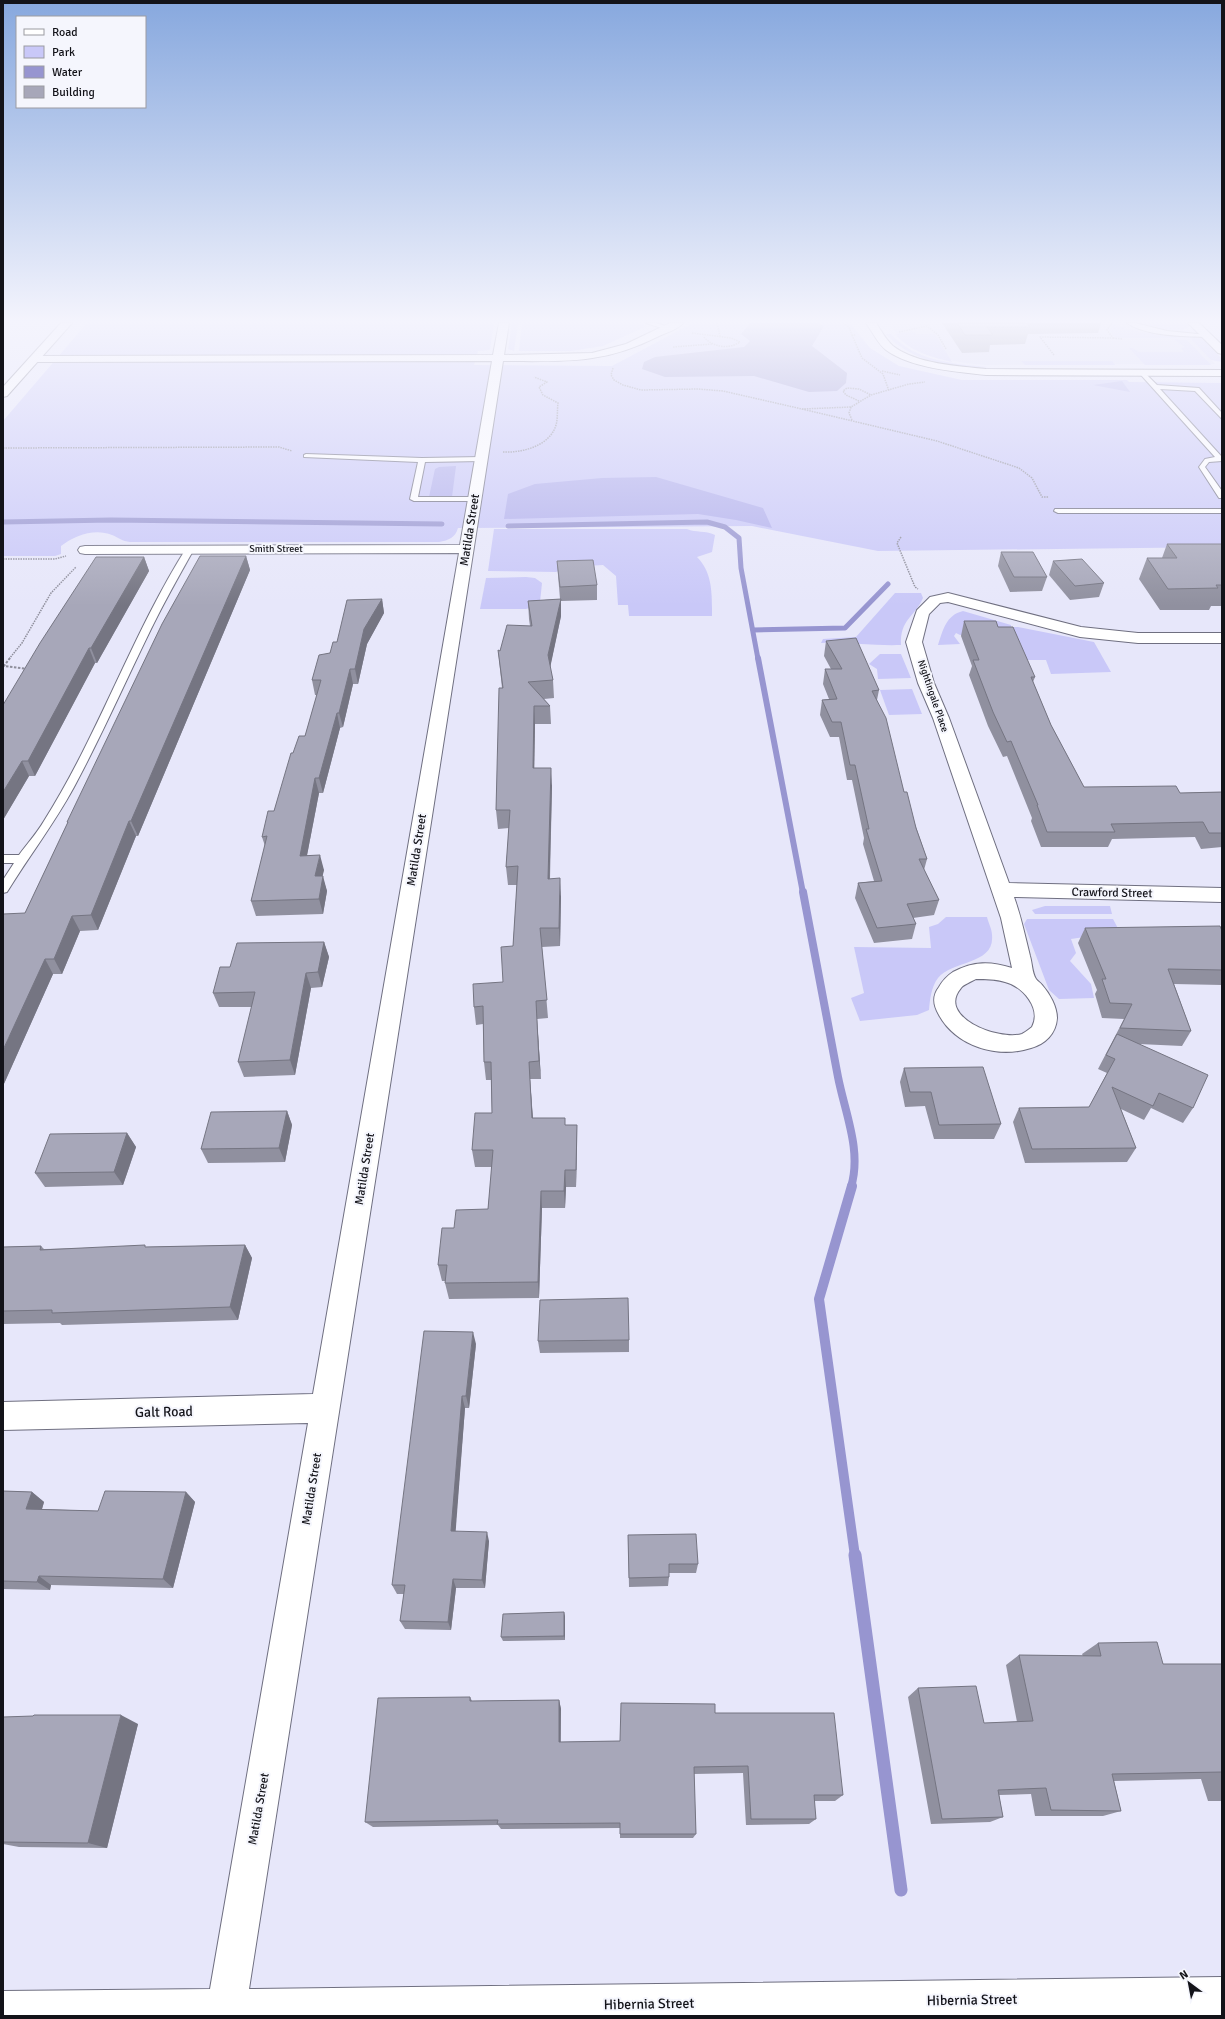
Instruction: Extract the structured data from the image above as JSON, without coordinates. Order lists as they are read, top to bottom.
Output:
{
  "streets": {
    "street": [
      "Matilda Street",
      "Smith Street",
      "Nightingale Place",
      "Crawford Street",
      "Galt Road",
      "Hibernia Street"
    ]
  },
  "crossings": [
    ["Matilda Street", "Smith Street"],
    ["Matilda Street", "Galt Road"],
    ["Matilda Street", "Hibernia Street"],
    ["Nightingale Place", "Crawford Street"]
  ],
  "legend": [
    "Road",
    "Park",
    "Water",
    "Building"
  ],
  "north": "top left"
}
